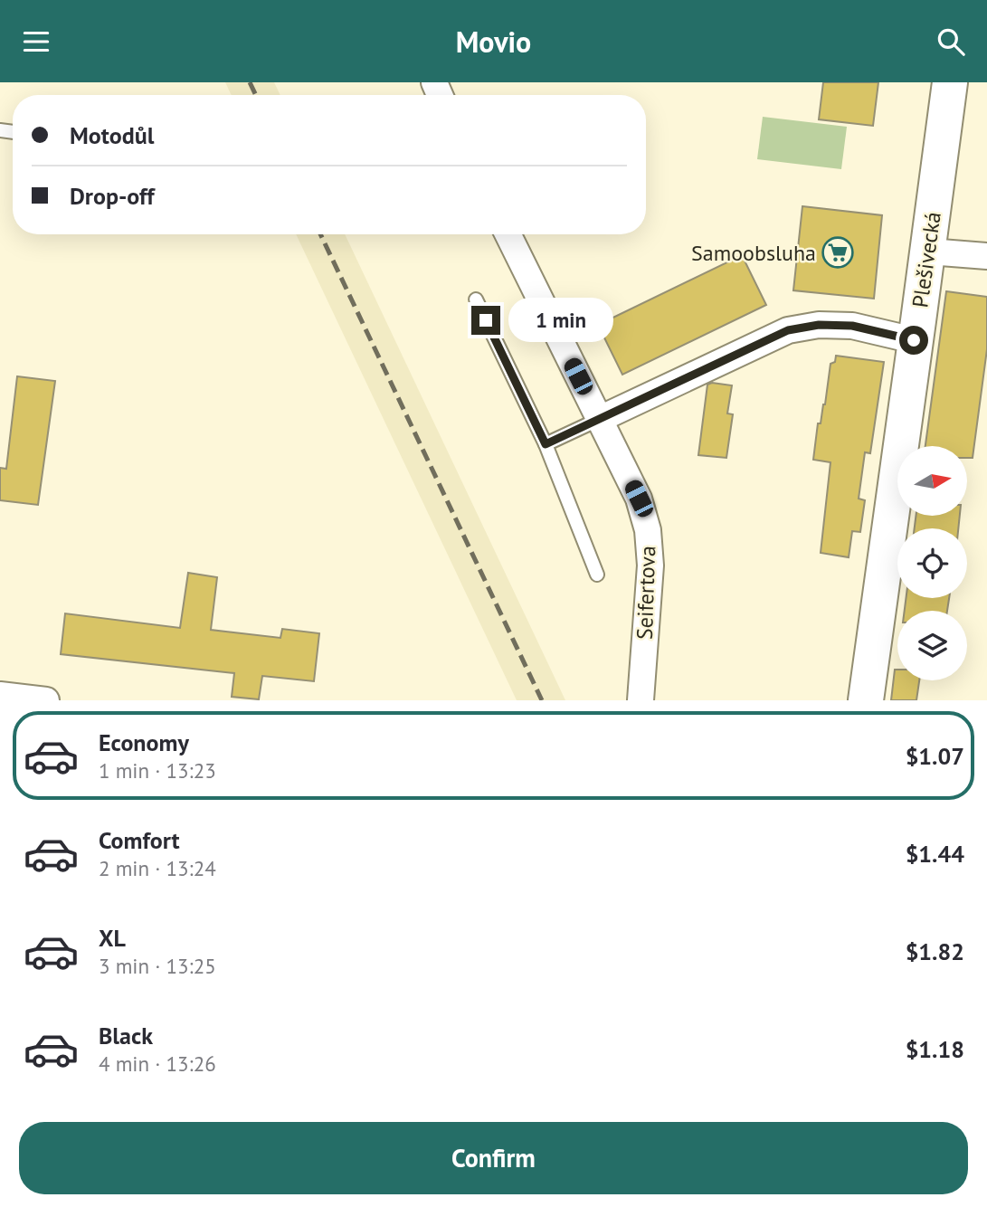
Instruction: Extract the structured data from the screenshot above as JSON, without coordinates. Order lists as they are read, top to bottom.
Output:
{
  "streets": {
    "street": ["Plešivecká", "Seifertova"]
  },
  "places": {
    "supermarket": ["Samoobsluha"]
  },
  "north": "right",
  "page": {
    "header": "Movio",
    "banner": ["Motodůl", "Drop-off"],
    "bubble": "1 min",
    "list": [
      {
        "name": "Economy",
        "note": "1 min · 13:23",
        "value": "$1.07"
      },
      {
        "name": "Comfort",
        "note": "2 min · 13:24",
        "value": "$1.44"
      },
      {
        "name": "XL",
        "note": "3 min · 13:25",
        "value": "$1.82"
      },
      {
        "name": "Black",
        "note": "4 min · 13:26",
        "value": "$1.18"
      }
    ],
    "buttons": "Confirm"
  }
}
